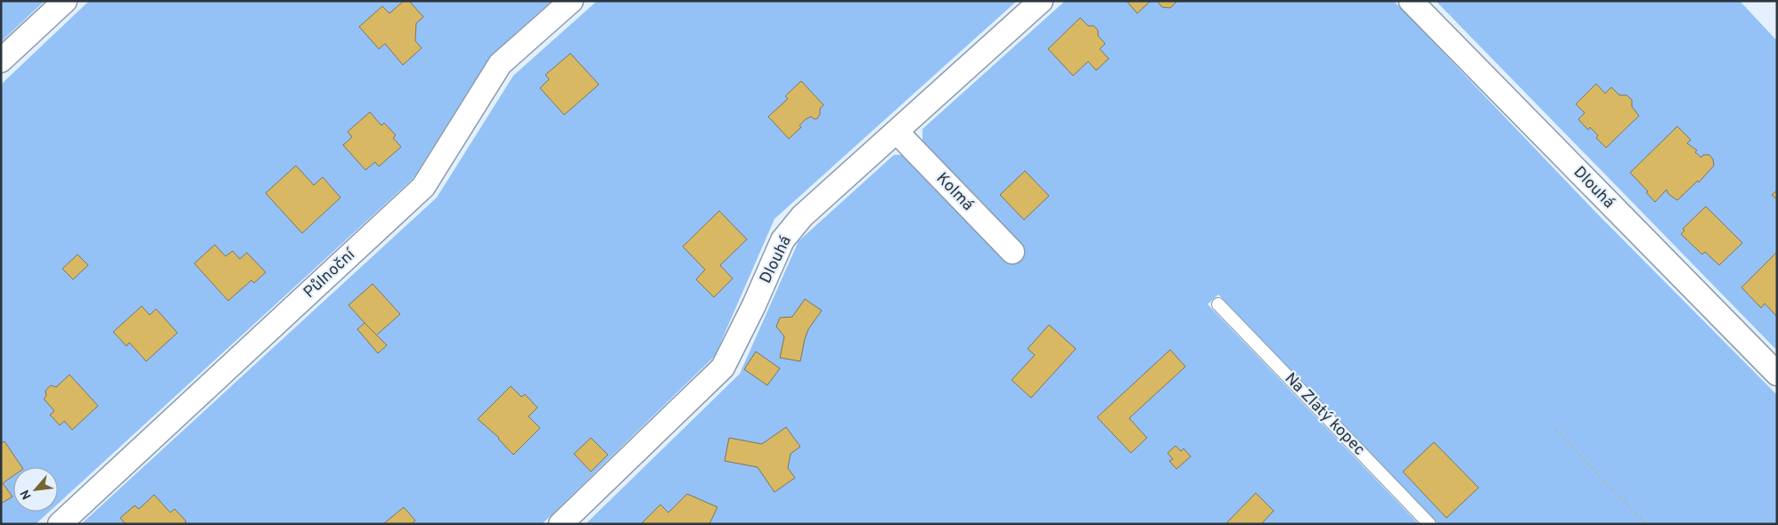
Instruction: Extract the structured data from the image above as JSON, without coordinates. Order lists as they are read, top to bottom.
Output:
{
  "streets": {
    "street": ["Dlouhá", "Kolmá", "Půlnoční"],
    "lane": ["Na Zlatý kopec"]
  },
  "crossings": [
    ["Dlouhá", "Kolmá"]
  ],
  "north": "bottom left"
}
